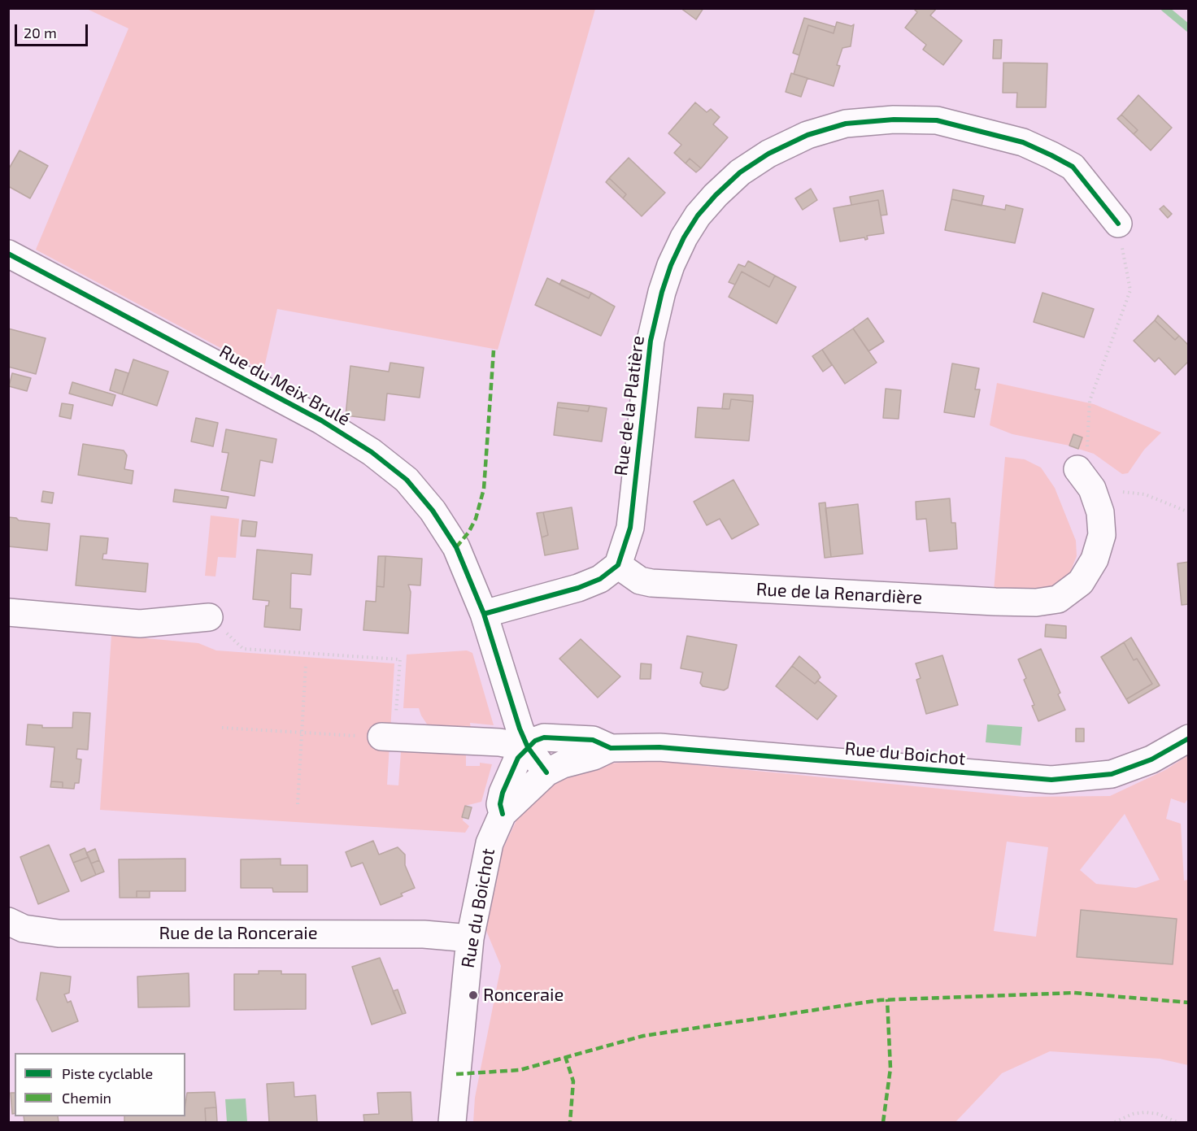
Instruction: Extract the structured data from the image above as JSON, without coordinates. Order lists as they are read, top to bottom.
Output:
{
  "streets": {
    "street": [
      "Rue du Meix Brulé",
      "Rue de la Platière",
      "Rue de la Renardière",
      "Rue du Boichot",
      "Rue de la Ronceraie"
    ]
  },
  "crossings": [
    ["Rue du Meix Brulé", "Rue du Boichot"],
    ["Rue de la Platière", "Rue de la Renardière"],
    ["Rue du Boichot", "Rue de la Ronceraie"]
  ],
  "places": ["Ronceraie"],
  "legend": ["Piste cyclable", "Chemin"],
  "scale_bar": "20 m"
}
